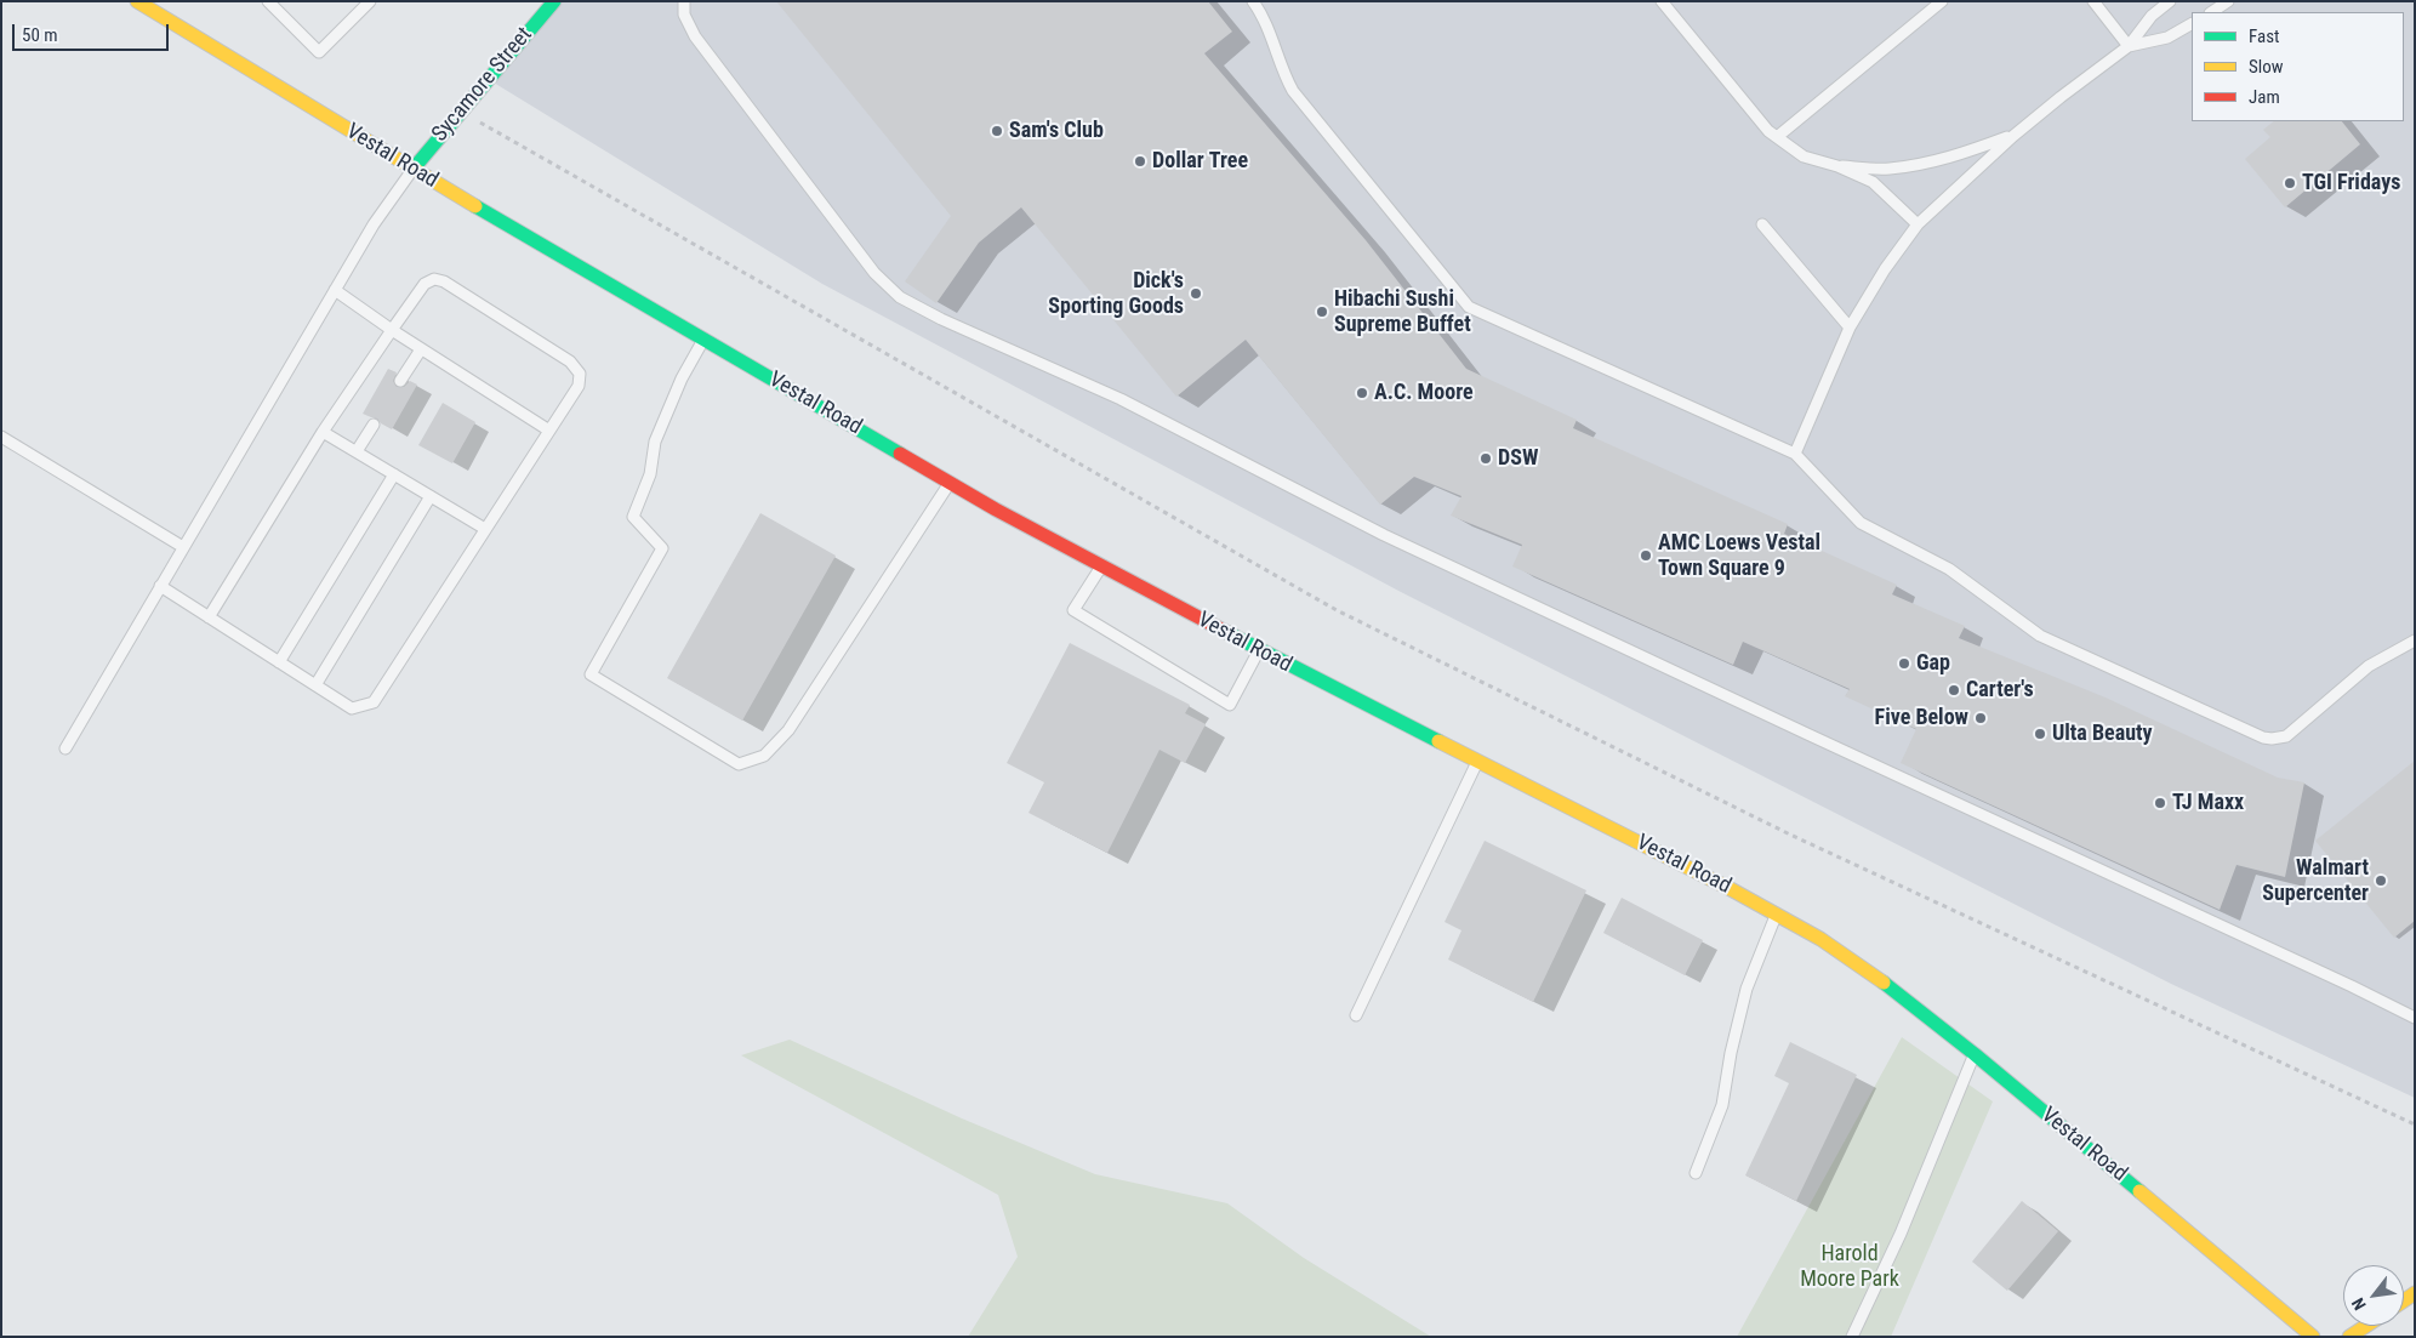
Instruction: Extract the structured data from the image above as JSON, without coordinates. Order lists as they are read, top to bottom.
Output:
{
  "streets": {
    "street": ["Sycamore Street", "Vestal Road"]
  },
  "crossings": [
    ["Sycamore Street", "Vestal Road"]
  ],
  "parks": ["Harold Moore Park"],
  "places": [
    "Sam's Club",
    "Dollar Tree",
    "TGI Fridays",
    "Dick's Sporting Goods",
    "Hibachi Sushi Supreme Buffet",
    "A.C. Moore",
    "DSW",
    "AMC Loews Vestal Town Square 9",
    "Gap",
    "Carter's",
    "Five Below",
    "Ulta Beauty",
    "TJ Maxx",
    "Walmart Supercenter"
  ],
  "legend": ["Fast", "Slow", "Jam"],
  "scale_bar": "50 m",
  "north": "bottom left"
}
